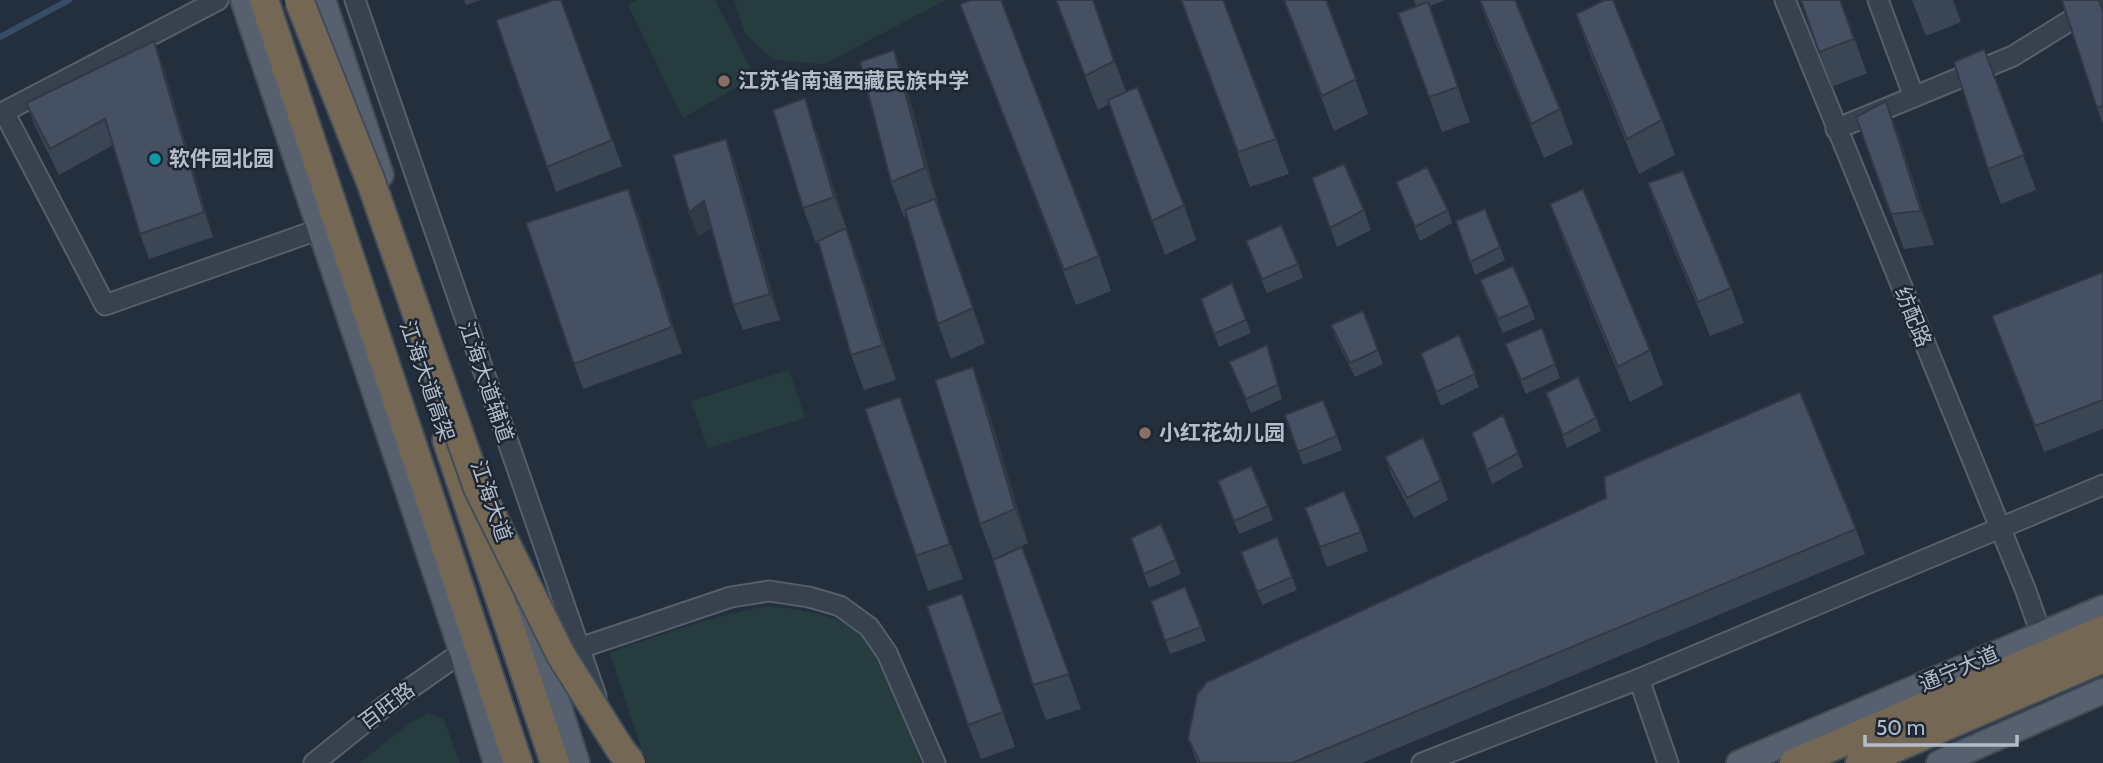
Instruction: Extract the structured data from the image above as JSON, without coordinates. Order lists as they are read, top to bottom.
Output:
{
  "streets": {
    "highway": ["江海大道高架"],
    "main road": ["江海大道", "通宁大道"],
    "street": ["纺配路", "江海大道辅道", "百旺路"]
  },
  "crossings": [
    ["纺配路", "通宁大道"]
  ],
  "places": ["江苏省南通西藏民族中学", "软件园北园", "小红花幼儿园"],
  "scale_bar": "50 m"
}
